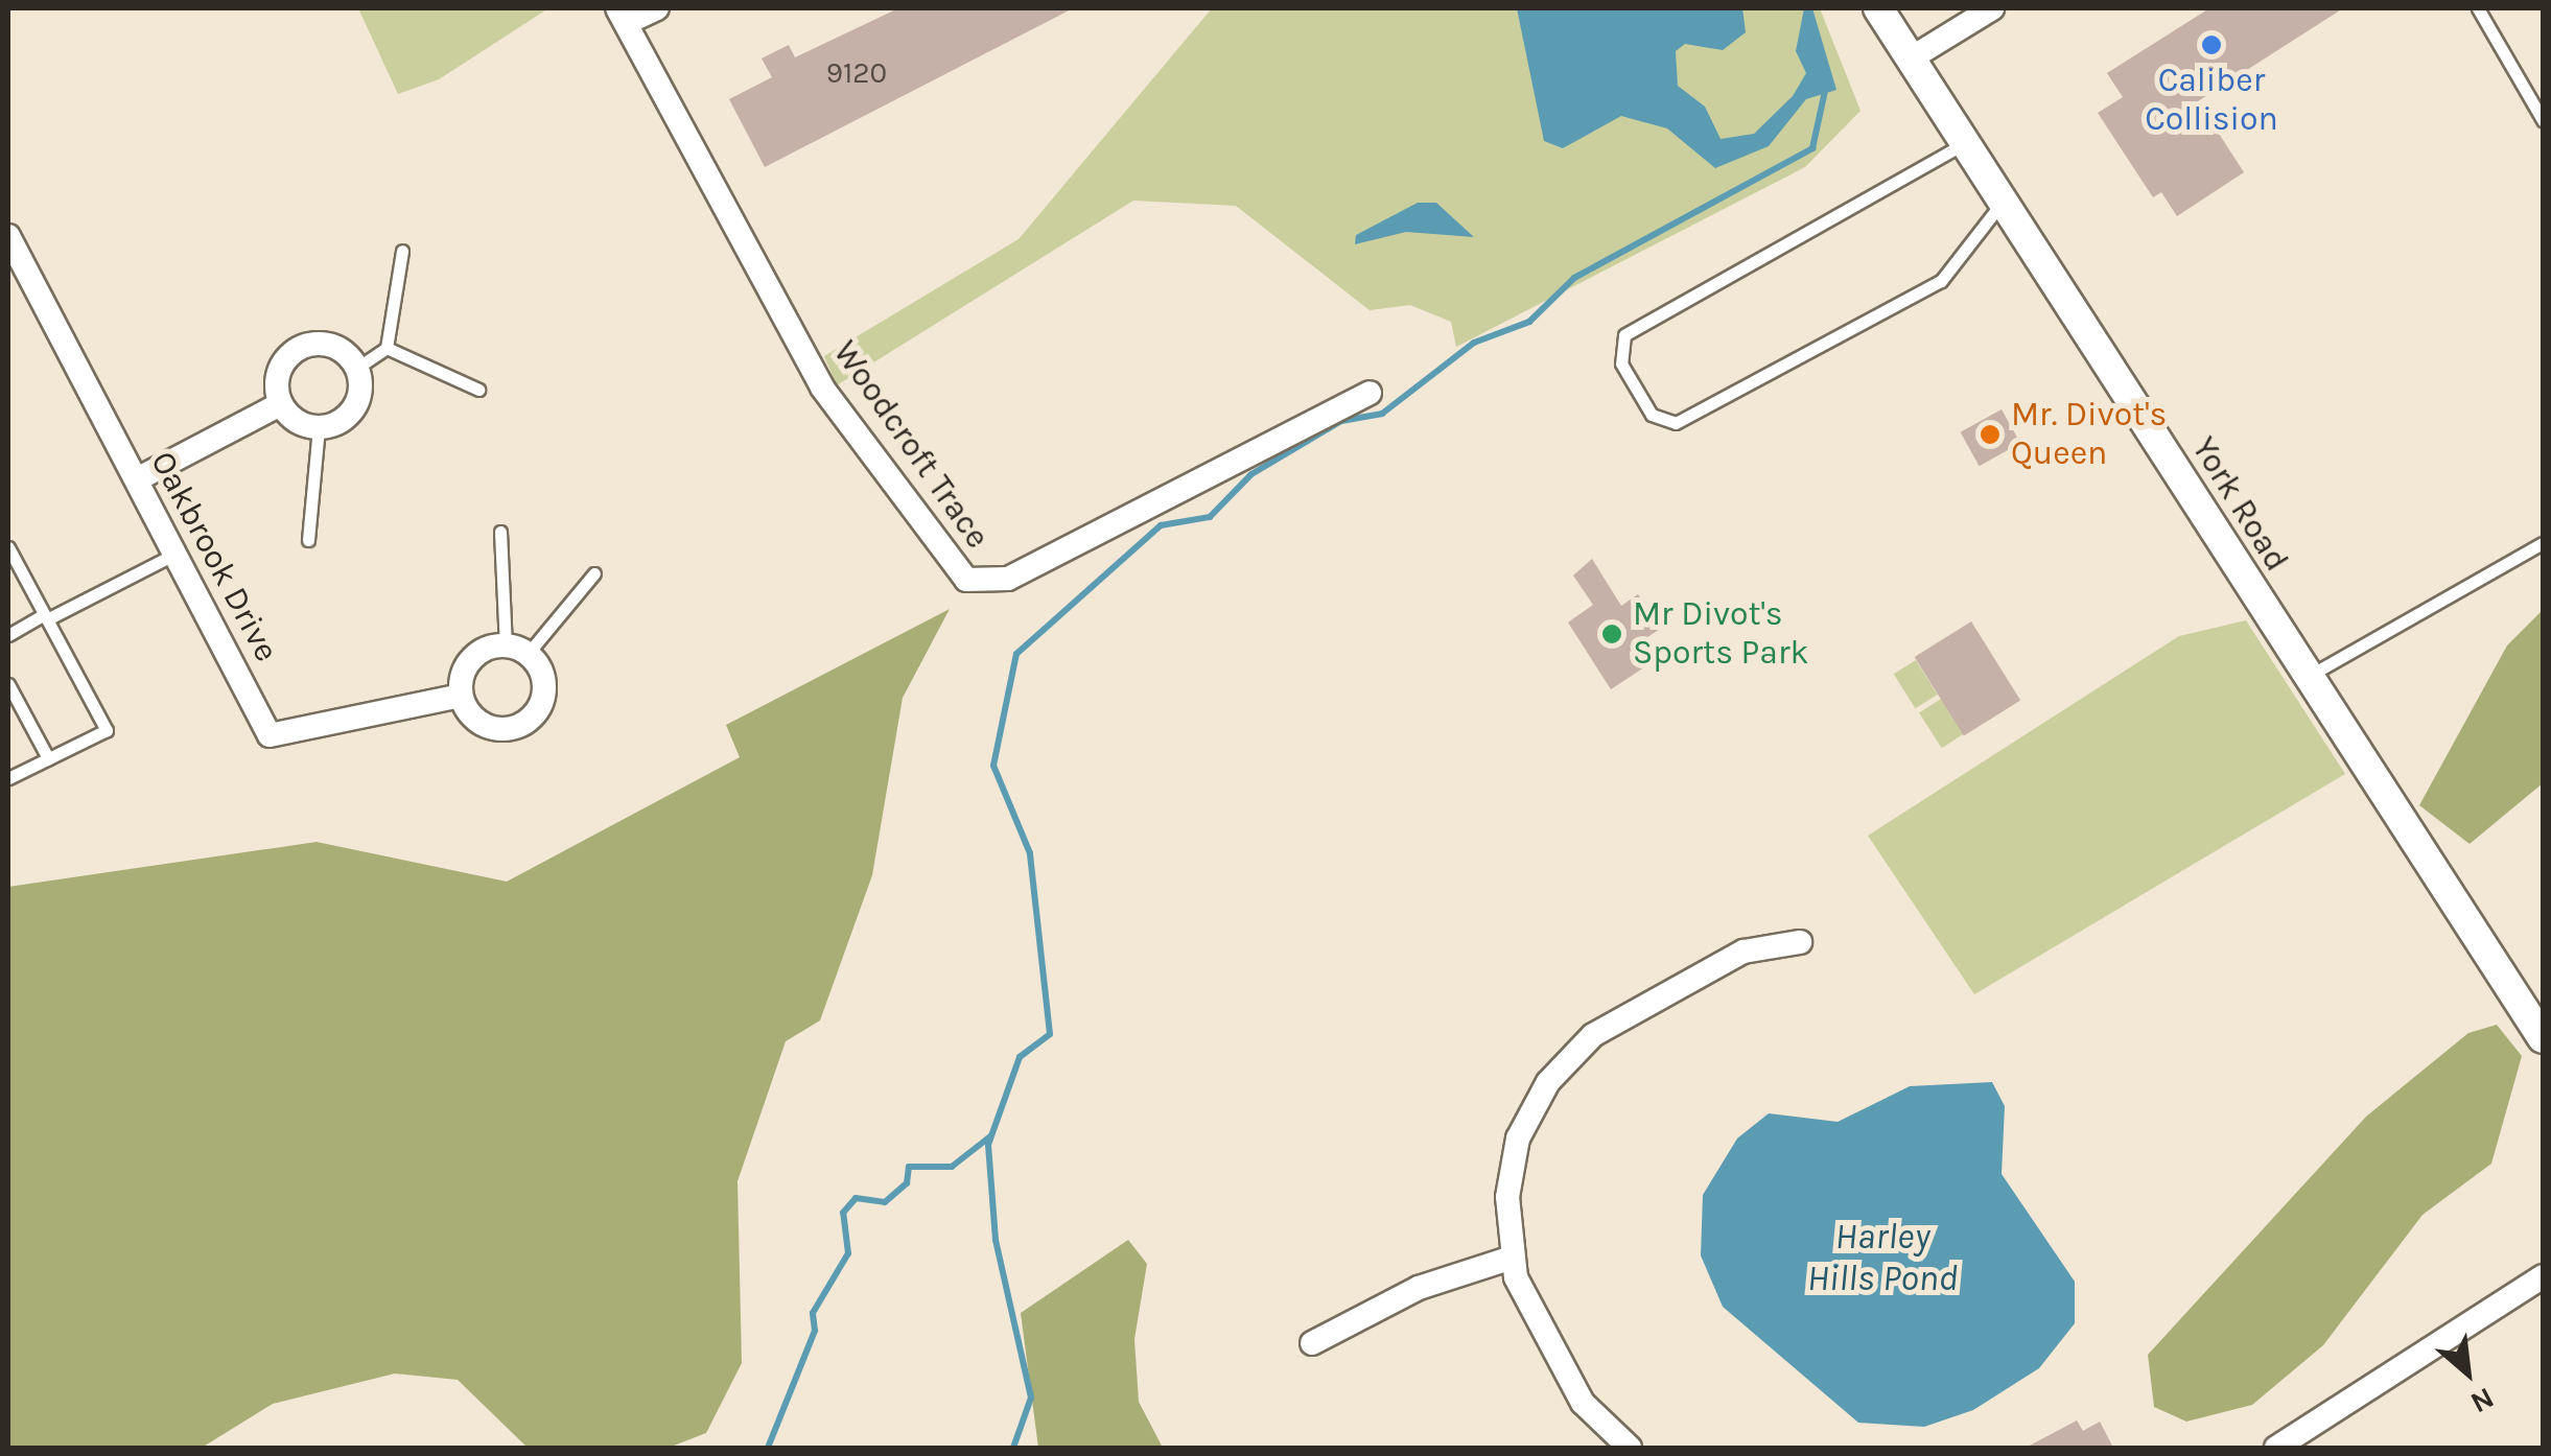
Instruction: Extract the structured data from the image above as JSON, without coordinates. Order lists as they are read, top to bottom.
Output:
{
  "streets": {
    "street": ["Woodcroft Trace", "York Road", "Oakbrook Drive"]
  },
  "water": ["Harley Hills Pond"],
  "places": ["Caliber Collision", "Mr. Divot's Queen", "Mr Divot's Sports Park"],
  "house_numbers": ["9120"],
  "north": "bottom right"
}
